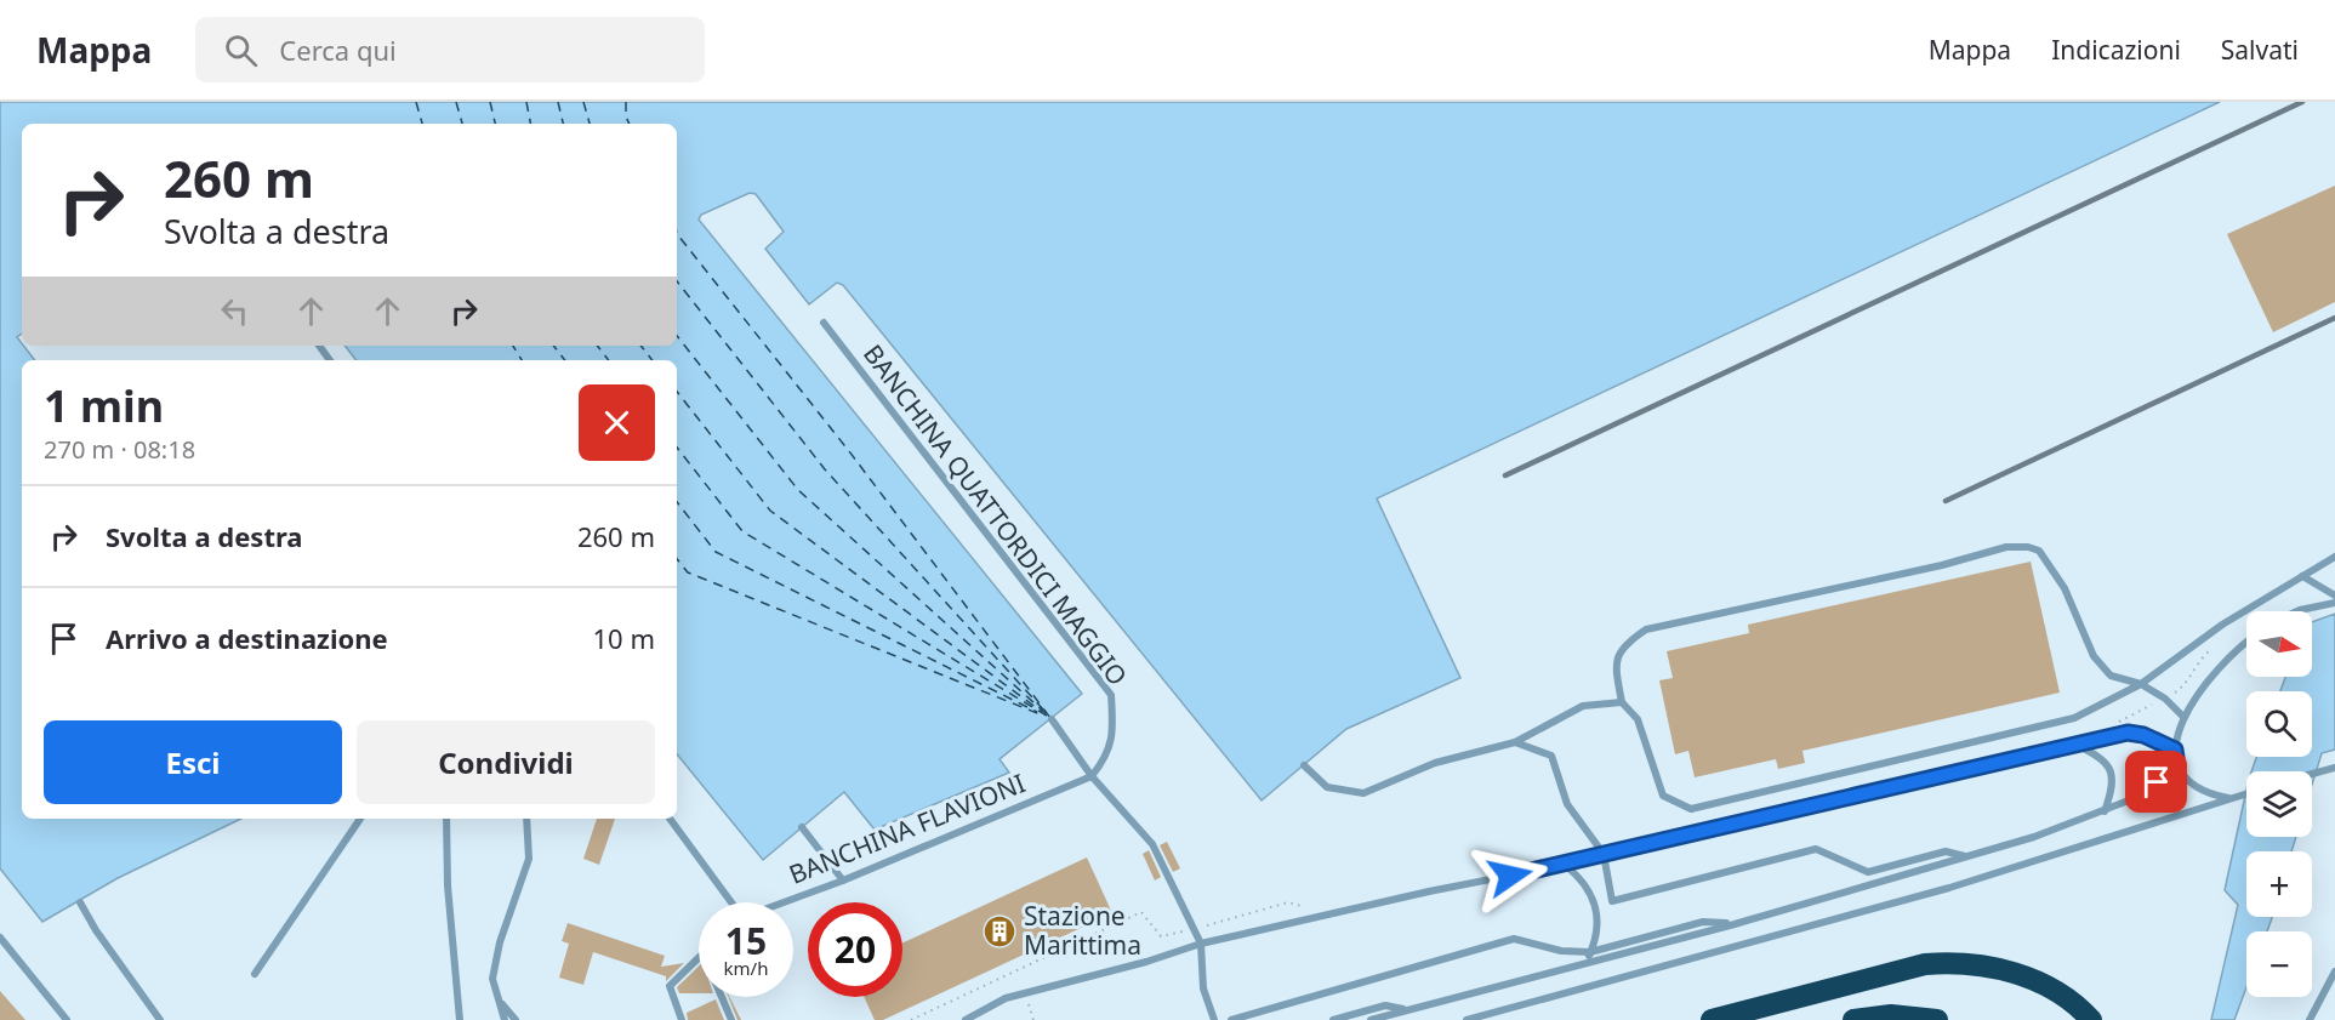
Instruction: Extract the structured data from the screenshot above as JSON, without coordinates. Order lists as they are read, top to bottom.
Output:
{
  "streets": {
    "lane": ["BANCHINA QUATTORDICI MAGGIO", "BANCHINA FLAVIONI"]
  },
  "crossings": [
    ["BANCHINA QUATTORDICI MAGGIO", "BANCHINA FLAVIONI"]
  ],
  "places": {
    "building": ["Stazione Marittima"]
  },
  "north": "right",
  "page": {
    "header": "Mappa",
    "search": "Cerca qui",
    "nav": ["Mappa", "Indicazioni", "Salvati"],
    "turn": ["260 m", "Svolta a destra"],
    "heading": ["1 min", "270 m · 08:18"],
    "list": [
      {
        "name": "Svolta a destra",
        "value": "260 m"
      },
      {
        "name": "Arrivo a destinazione",
        "value": "10 m"
      }
    ],
    "map_buttons": ["+", "−"],
    "buttons": ["Esci", "Condividi"],
    "speed": "15 km/h",
    "limit": "20"
  }
}
